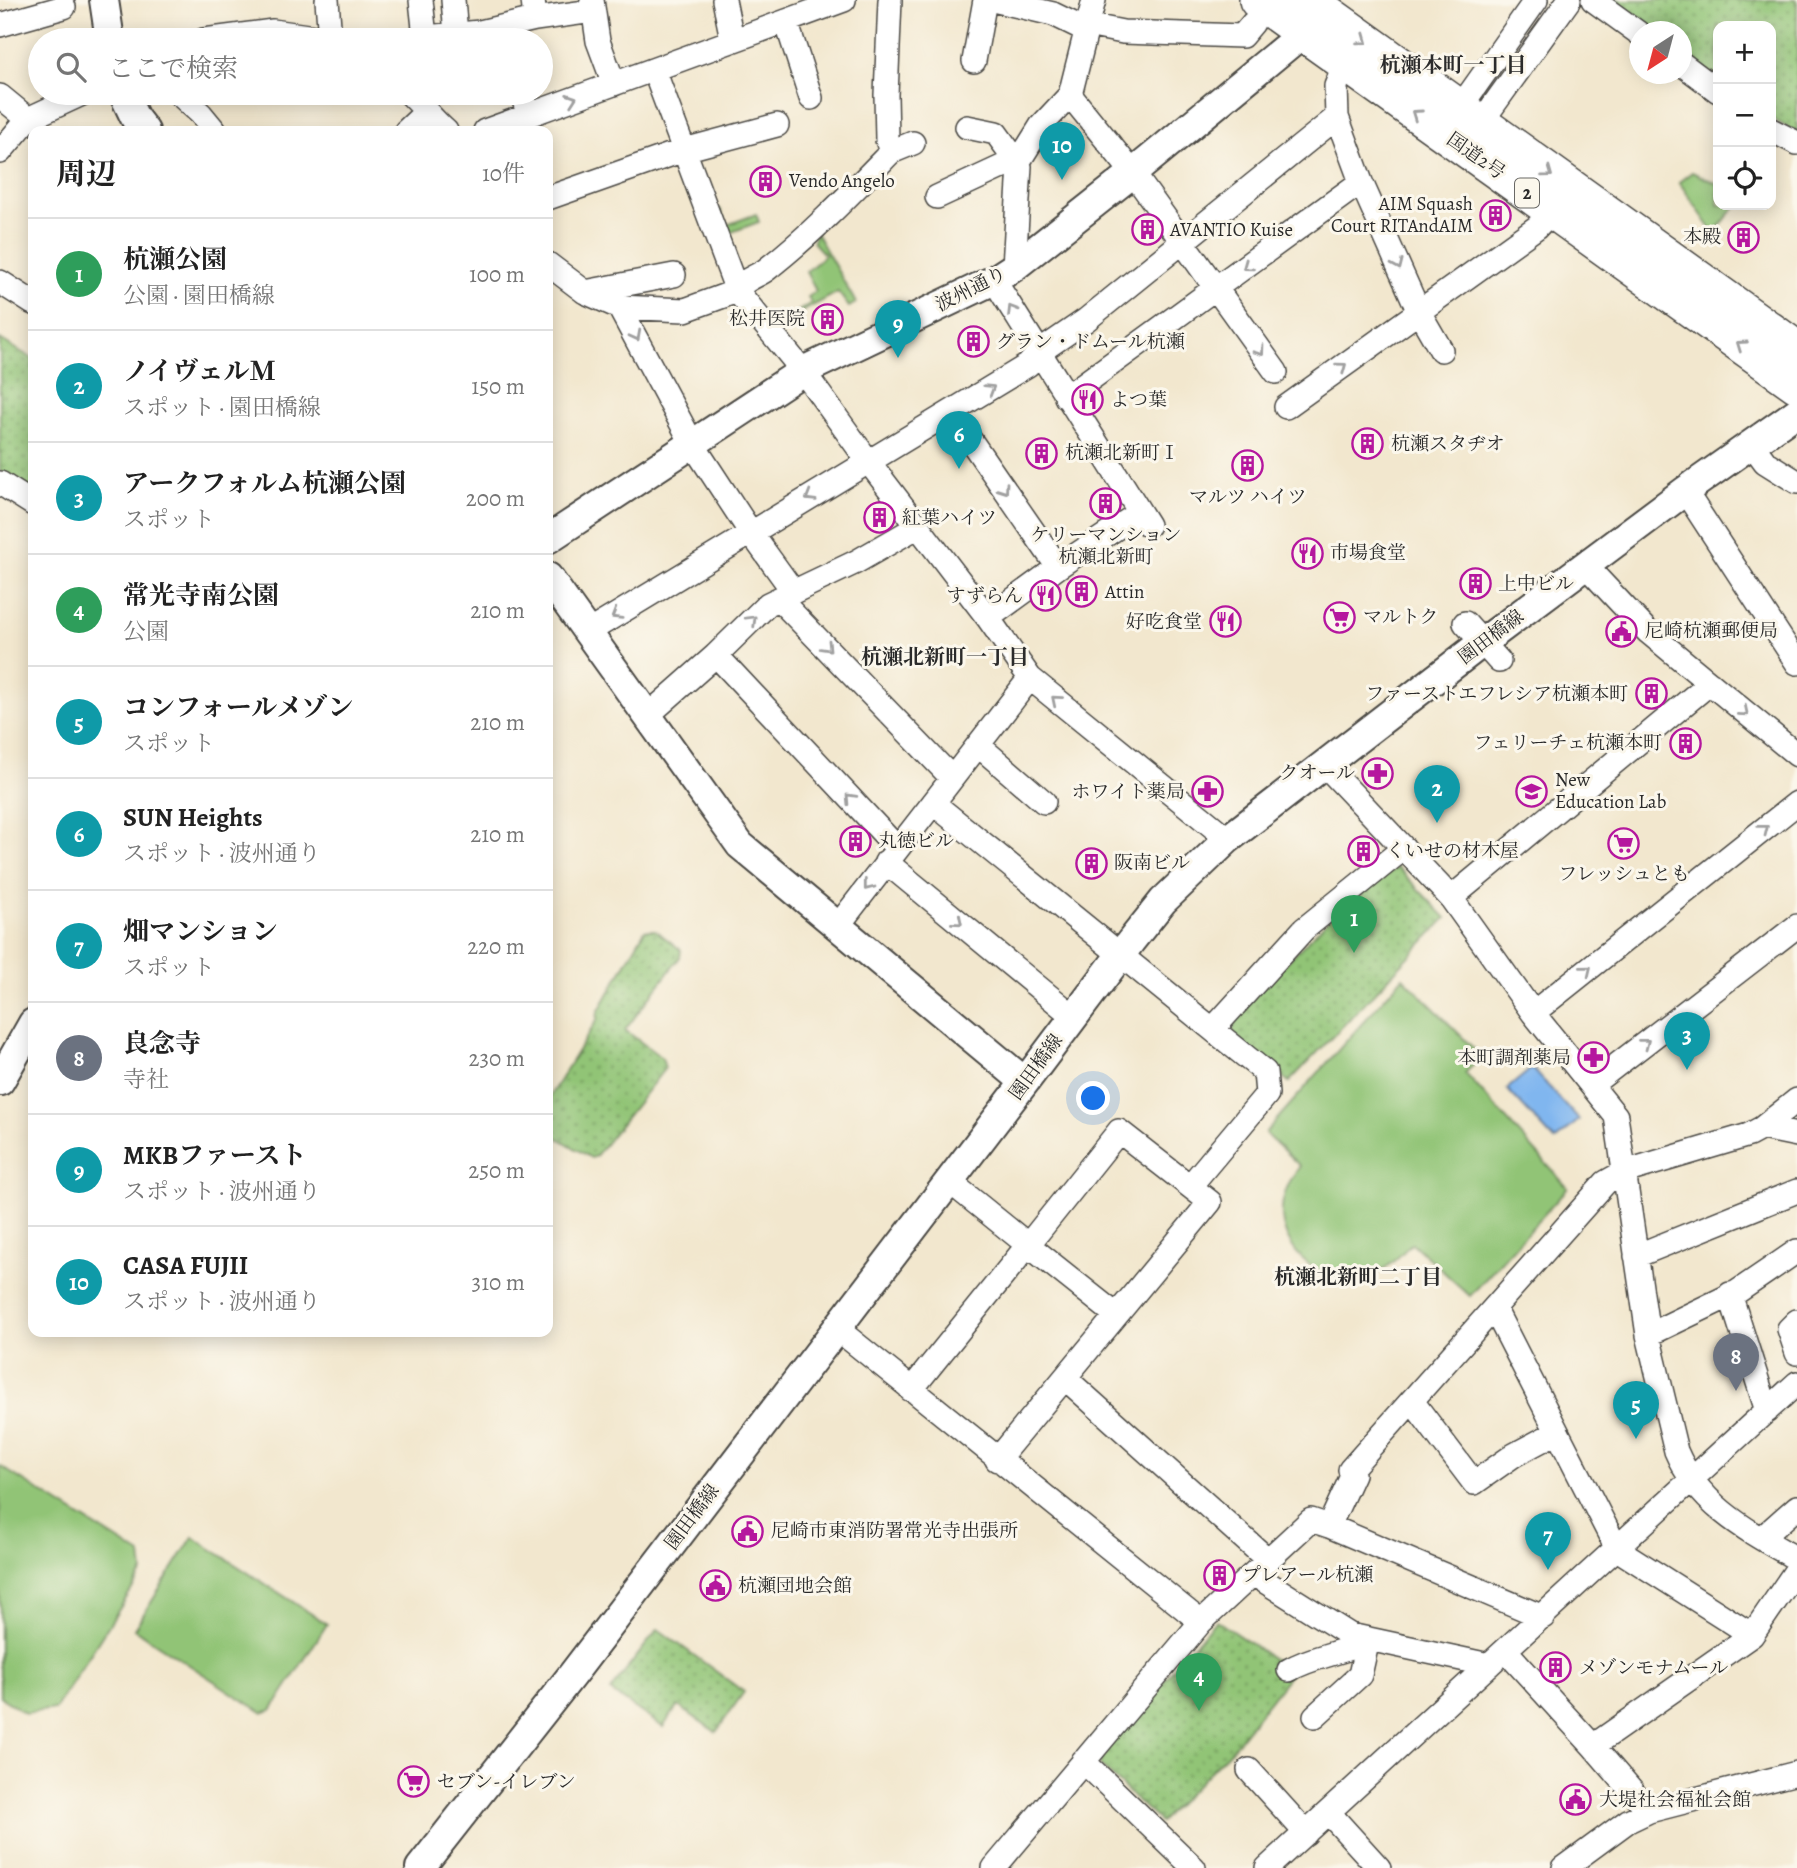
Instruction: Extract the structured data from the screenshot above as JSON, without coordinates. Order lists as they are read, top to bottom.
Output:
{
  "streets": {
    "highway": ["国道2号", "2"],
    "street": ["波州通り", "園田橋線"]
  },
  "crossings": [
    ["国道2号", "波州通り"]
  ],
  "districts": ["杭瀬本町一丁目", "杭瀬北新町一丁目", "杭瀬北新町二丁目"],
  "places": {
    "building": [
      "Vendo Angelo",
      "AIM Squash Court RITAndAIM",
      "AVANTIO Kuise",
      "本殿",
      "松井医院",
      "グラン・ドムール杭瀬",
      "杭瀬スタヂオ",
      "杭瀬北新町Ⅰ",
      "マルツ ハイツ",
      "ケリーマンション 杭瀬北新町",
      "紅葉ハイツ",
      "上中ビル",
      "Attin",
      "ファーストエフレシア杭瀬本町",
      "フェリーチェ杭瀬本町",
      "丸徳ビル",
      "くいせの材木屋",
      "阪南ビル",
      "プレアール杭瀬",
      "メゾンモナムール"
    ],
    "restaurant": [
      "よつ葉",
      "市場食堂",
      "すずらん",
      "好吃食堂"
    ],
    "supermarket": ["マルトク", "フレッシュとも", "セブン-イレブン"],
    "public building": [
      "尼崎杭瀬郵便局",
      "尼崎市東消防署常光寺出張所",
      "杭瀬団地会館",
      "大堤社会福祉会館"
    ],
    "pharmacy": ["クオール", "ホワイト薬局", "本町調剤薬局"],
    "school or university": ["New Education Lab"]
  },
  "north": "bottom left",
  "page": {
    "map_buttons": ["+", "−"],
    "search": "ここで検索",
    "pins": [
      "10",
      "9",
      "6",
      "2",
      "1",
      "3",
      "8",
      "5",
      "7",
      "4"
    ],
    "heading": ["周辺", "10件"],
    "list": [
      {
        "mark": "1",
        "name": "杭瀬公園",
        "note": "公園 · 園田橋線",
        "value": "100 m"
      },
      {
        "mark": "2",
        "name": "ノイヴェルＭ",
        "note": "スポット · 園田橋線",
        "value": "150 m"
      },
      {
        "mark": "3",
        "name": "アークフォルム杭瀬公園",
        "note": "スポット",
        "value": "200 m"
      },
      {
        "mark": "4",
        "name": "常光寺南公園",
        "note": "公園",
        "value": "210 m"
      },
      {
        "mark": "5",
        "name": "コンフォールメゾン",
        "note": "スポット",
        "value": "210 m"
      },
      {
        "mark": "6",
        "name": "SUN Heights",
        "note": "スポット · 波州通り",
        "value": "210 m"
      },
      {
        "mark": "7",
        "name": "畑マンション",
        "note": "スポット",
        "value": "220 m"
      },
      {
        "mark": "8",
        "name": "良念寺",
        "note": "寺社",
        "value": "230 m"
      },
      {
        "mark": "9",
        "name": "MKBファースト",
        "note": "スポット · 波州通り",
        "value": "250 m"
      },
      {
        "mark": "10",
        "name": "CASA FUJII",
        "note": "スポット · 波州通り",
        "value": "310 m"
      }
    ]
  }
}
